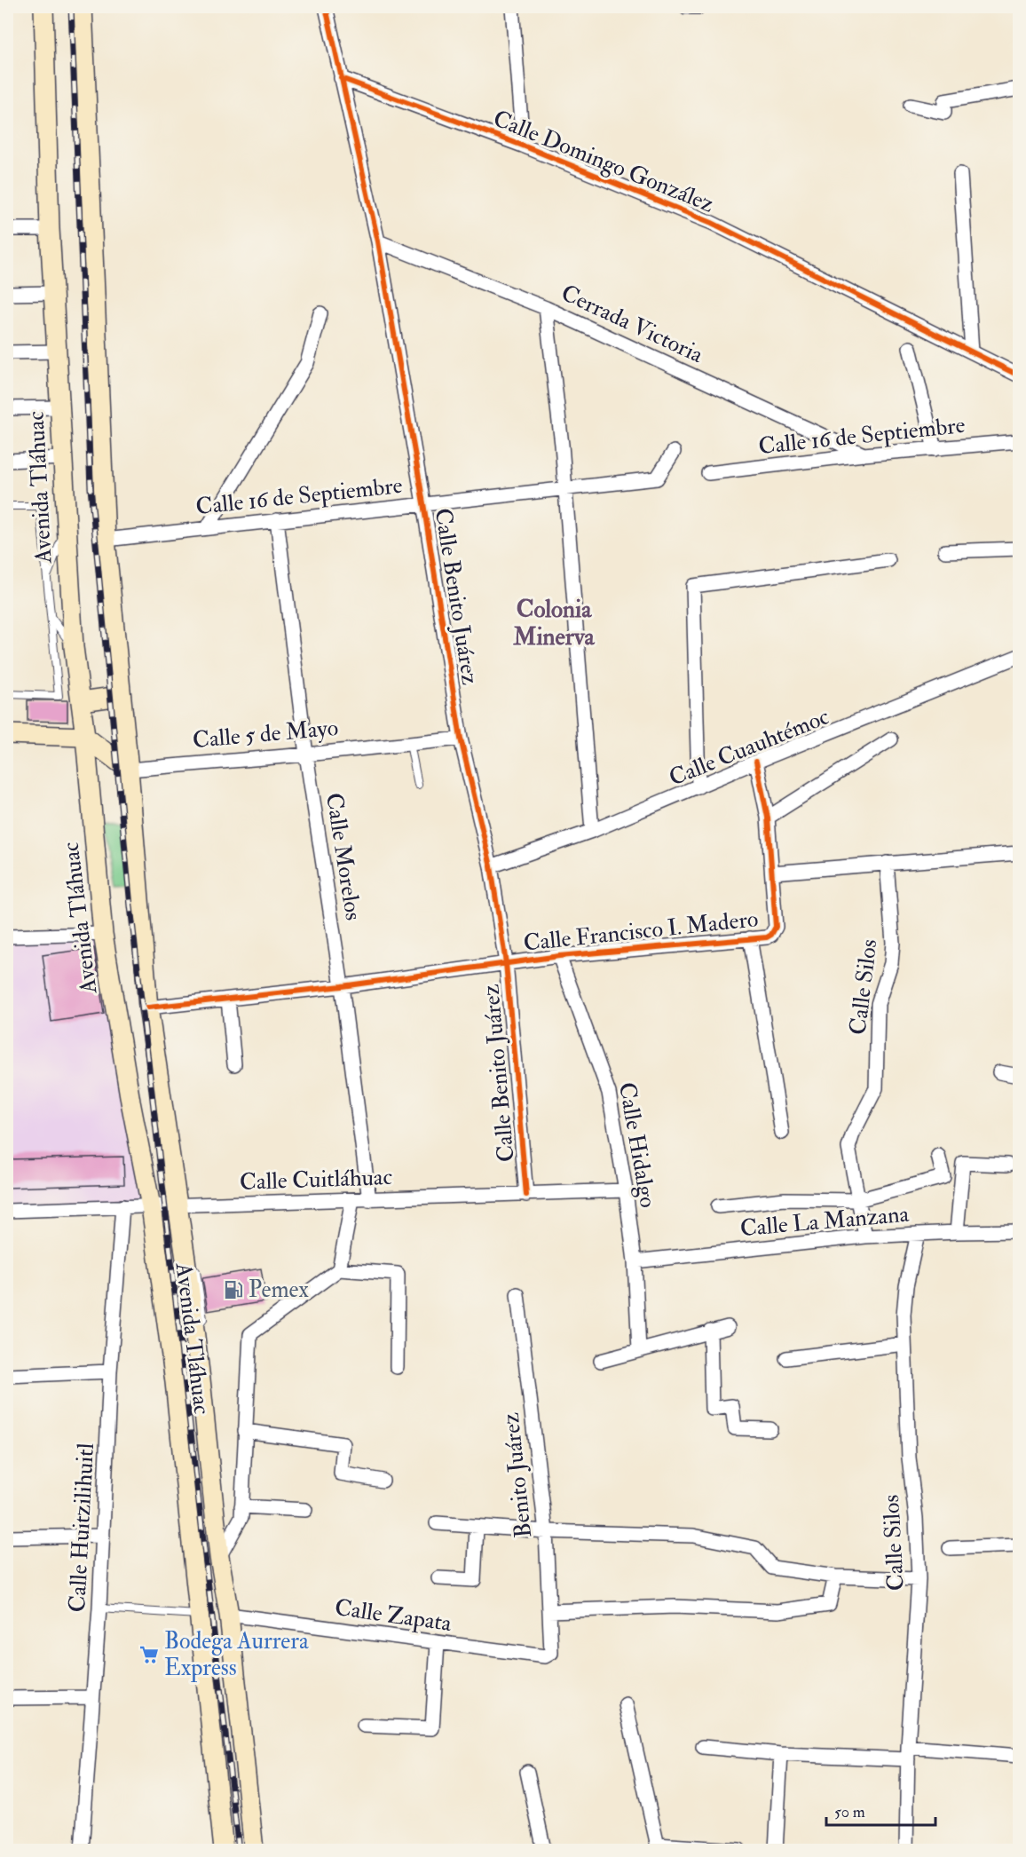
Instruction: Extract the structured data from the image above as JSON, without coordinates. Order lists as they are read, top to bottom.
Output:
{
  "streets": {
    "main road": ["Avenida Tláhuac"],
    "street": [
      "Calle Domingo González",
      "Cerrada Victoria",
      "Calle 16 de Septiembre",
      "Calle Benito Juárez",
      "Calle 5 de Mayo",
      "Calle Cuauhtémoc",
      "Calle Morelos",
      "Calle Francisco I. Madero",
      "Calle Silos",
      "Calle Hidalgo",
      "Calle Cuitláhuac",
      "Calle La Manzana",
      "Benito Juárez",
      "Calle Huitzilihuitl",
      "Calle Zapata"
    ]
  },
  "crossings": [
    ["Calle Domingo González", "Calle Benito Juárez"],
    ["Cerrada Victoria", "Calle 16 de Septiembre"],
    ["Cerrada Victoria", "Calle Benito Juárez"],
    ["Calle 16 de Septiembre", "Avenida Tláhuac"],
    ["Calle 16 de Septiembre", "Calle Benito Juárez"],
    ["Calle 16 de Septiembre", "Calle Morelos"],
    ["Avenida Tláhuac", "Calle 5 de Mayo"],
    ["Avenida Tláhuac", "Calle Francisco I. Madero"],
    ["Avenida Tláhuac", "Calle Cuitláhuac"],
    ["Avenida Tláhuac", "Calle Zapata"],
    ["Calle Benito Juárez", "Calle 5 de Mayo"],
    ["Calle Benito Juárez", "Calle Cuauhtémoc"],
    ["Calle Benito Juárez", "Calle Francisco I. Madero"],
    ["Calle Benito Juárez", "Calle Cuitláhuac"],
    ["Calle 5 de Mayo", "Calle Morelos"],
    ["Calle Cuauhtémoc", "Calle Francisco I. Madero"],
    ["Calle Morelos", "Calle Francisco I. Madero"],
    ["Calle Morelos", "Calle Cuitláhuac"],
    ["Calle Francisco I. Madero", "Calle Hidalgo"],
    ["Calle Silos", "Calle La Manzana"],
    ["Calle Hidalgo", "Calle Cuitláhuac"],
    ["Calle Hidalgo", "Calle La Manzana"],
    ["Calle Cuitláhuac", "Calle Huitzilihuitl"],
    ["Benito Juárez", "Calle Zapata"]
  ],
  "districts": ["Colonia Minerva"],
  "places": {
    "fuel station": ["Pemex"],
    "supermarket": ["Bodega Aurrera Express"]
  },
  "scale_bar": "50 m"
}
